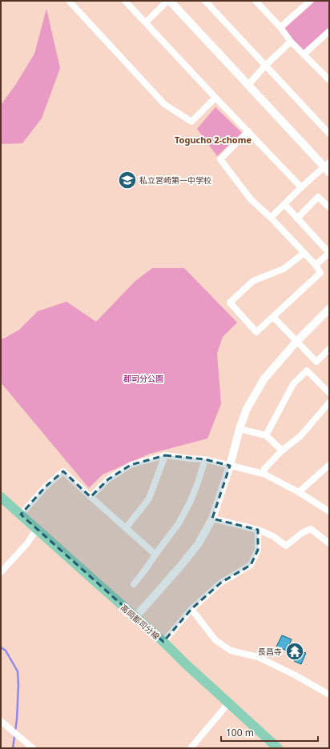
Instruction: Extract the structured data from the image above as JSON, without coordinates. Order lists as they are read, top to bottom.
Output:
{
  "streets": {
    "main road": ["高岡都司分線"]
  },
  "districts": ["Togucho 2-chome"],
  "parks": ["郡司分公園"],
  "places": {
    "school or university": ["私立宮崎第一中学校"],
    "temple": ["長昌寺"]
  },
  "scale_bar": "100 m"
}
